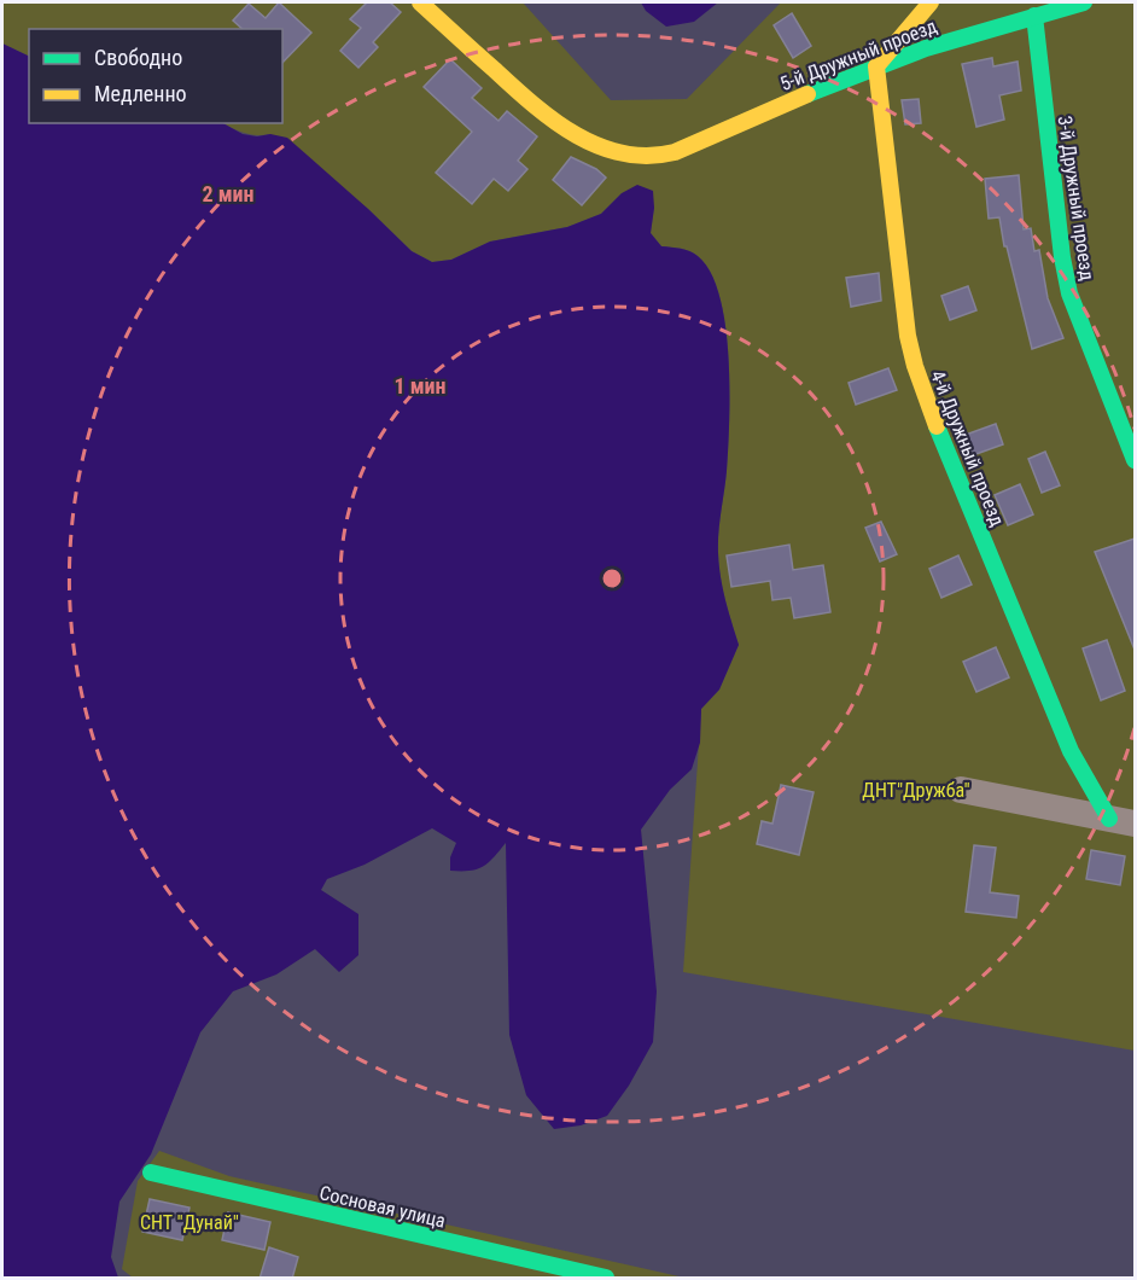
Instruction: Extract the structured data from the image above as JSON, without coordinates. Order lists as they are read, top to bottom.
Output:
{
  "streets": {
    "street": [
      "5-й Дружный проезд",
      "3-й Дружный проезд",
      "4-й Дружный проезд",
      "Сосновая улица"
    ]
  },
  "crossings": [
    ["5-й Дружный проезд", "3-й Дружный проезд"],
    ["5-й Дружный проезд", "4-й Дружный проезд"]
  ],
  "parks": ["ДНТ\"Дружба\"", "СНТ \"Дунай\""],
  "legend": ["Свободно", "Медленно"],
  "rings": ["2 мин", "1 мин"]
}
